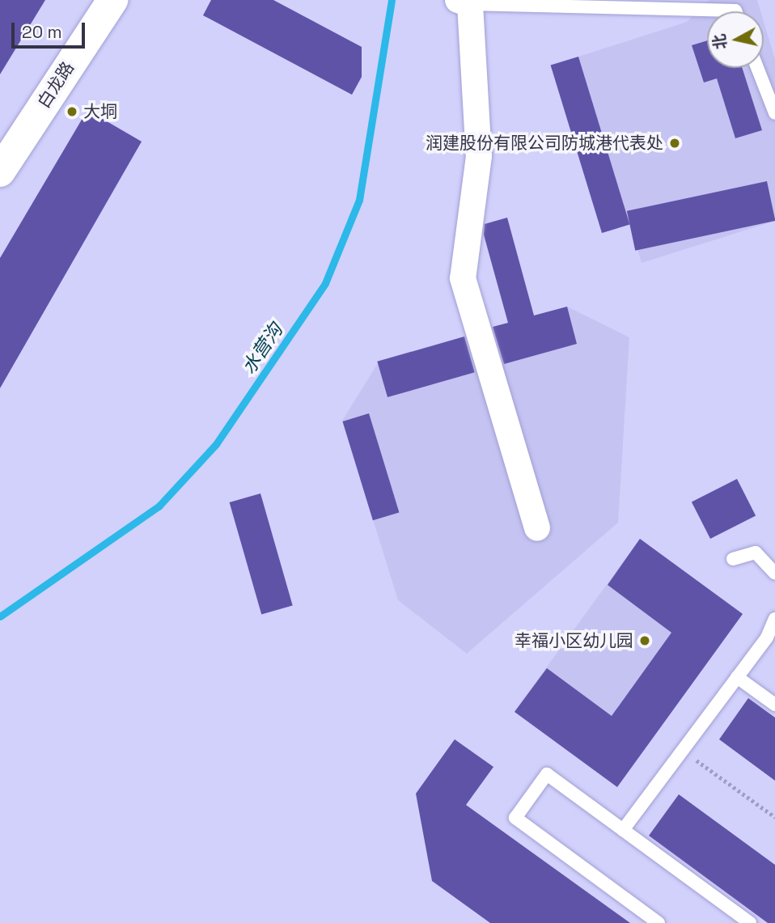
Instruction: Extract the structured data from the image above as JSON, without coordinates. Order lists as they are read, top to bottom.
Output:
{
  "streets": {
    "street": ["白龙路"]
  },
  "water": ["水营沟"],
  "places": ["大垌", "润建股份有限公司防城港代表处", "幸福小区幼儿园"],
  "scale_bar": "20 m",
  "north": "left"
}
